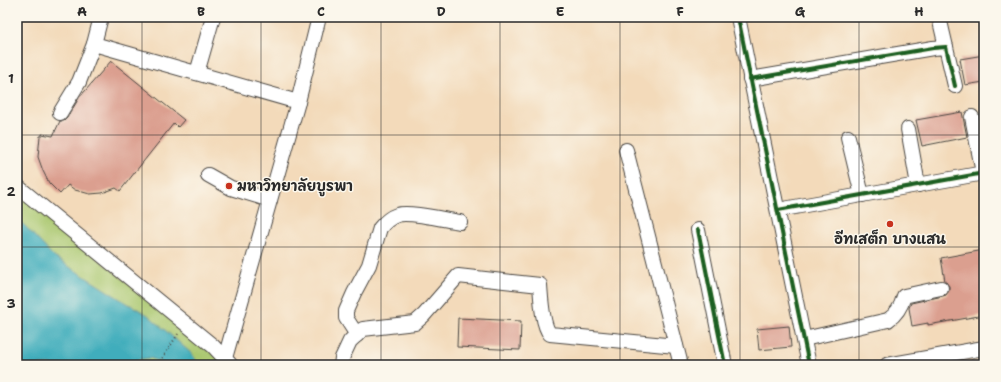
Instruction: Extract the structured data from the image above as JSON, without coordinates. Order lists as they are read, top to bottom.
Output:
{
  "places": ["มหาวิทยาลัยบูรพา", "อีทเสต็ก บางแสน"],
  "grid": {
    "columns": [
      "A",
      "B",
      "C",
      "D",
      "E",
      "F",
      "G",
      "H"
    ],
    "rows": ["1", "2", "3"]
  }
}
